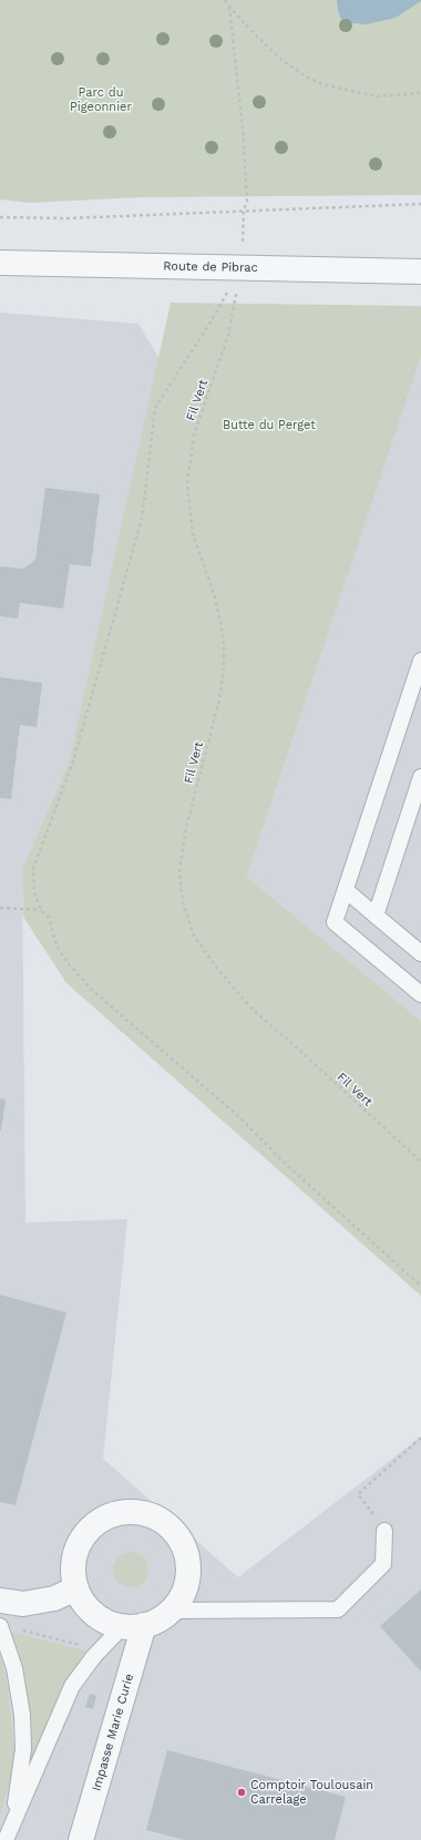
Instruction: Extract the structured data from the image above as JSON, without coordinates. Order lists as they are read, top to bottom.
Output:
{
  "streets": {
    "street": ["Route de Pibrac", "Impasse Marie Curie"],
    "path": ["Fil Vert"]
  },
  "parks": ["Parc du Pigeonnier", "Butte du Perget"],
  "places": ["Comptoir Toulousain Carrelage"]
}
